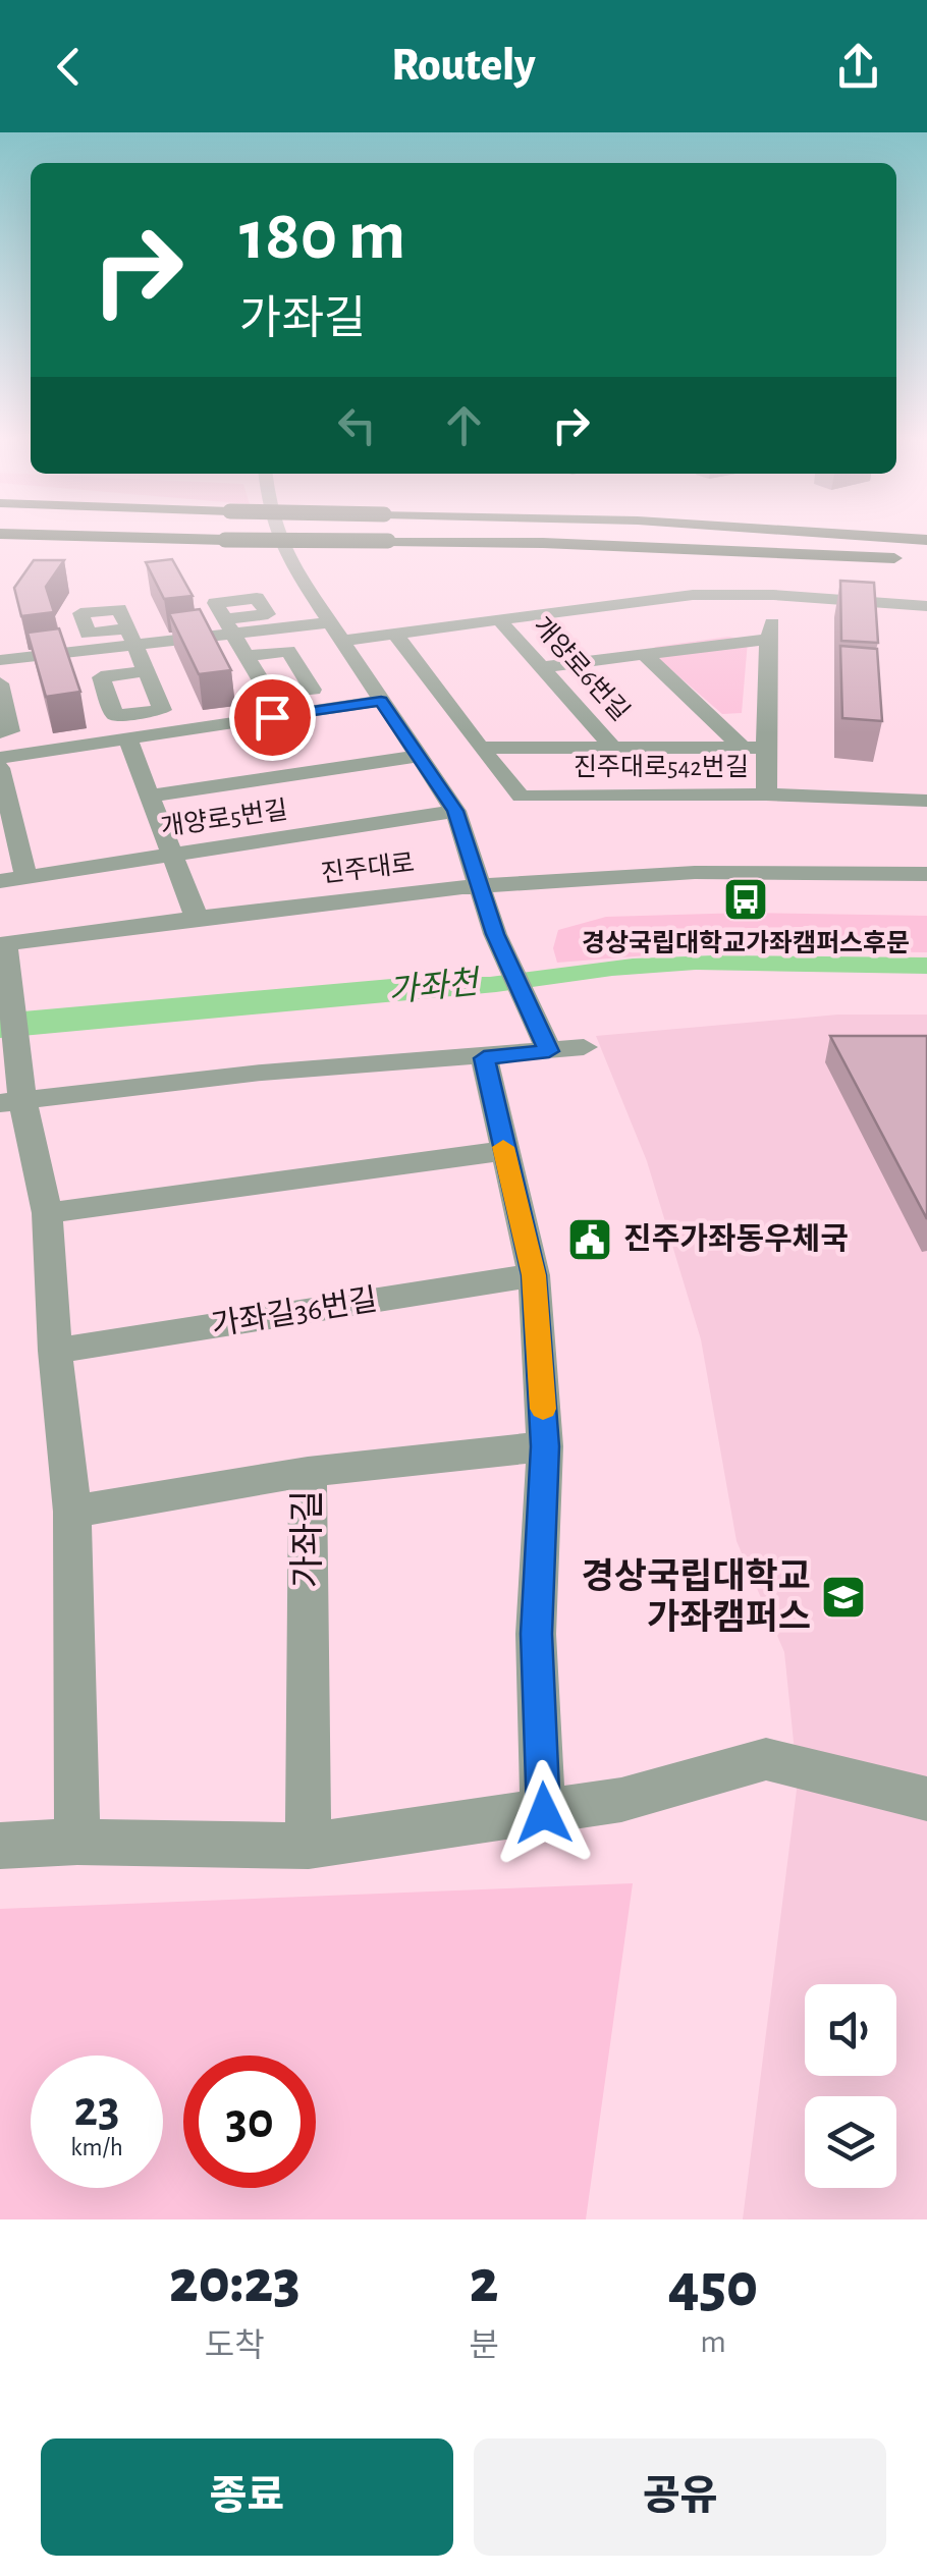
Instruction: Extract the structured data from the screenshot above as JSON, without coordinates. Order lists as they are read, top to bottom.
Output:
{
  "streets": {
    "street": [
      "개양로6번길",
      "진주대로542번길",
      "개양로5번길",
      "진주대로",
      "가좌길36번길",
      "가좌길"
    ]
  },
  "crossings": [
    ["개양로6번길", "진주대로542번길"]
  ],
  "water": ["가좌천"],
  "places": {
    "bus stop": ["경상국립대학교가좌캠퍼스후문"],
    "public building": ["진주가좌동우체국"],
    "school or university": ["경상국립대학교 가좌캠퍼스"]
  },
  "page": {
    "header": "Routely",
    "turn": ["180 m", "가좌길"],
    "speed": "23 km/h",
    "limit": "30",
    "eta": [
      "20:23",
      "도착",
      "2",
      "분",
      "450",
      "m"
    ],
    "buttons": ["종료", "공유"]
  }
}
